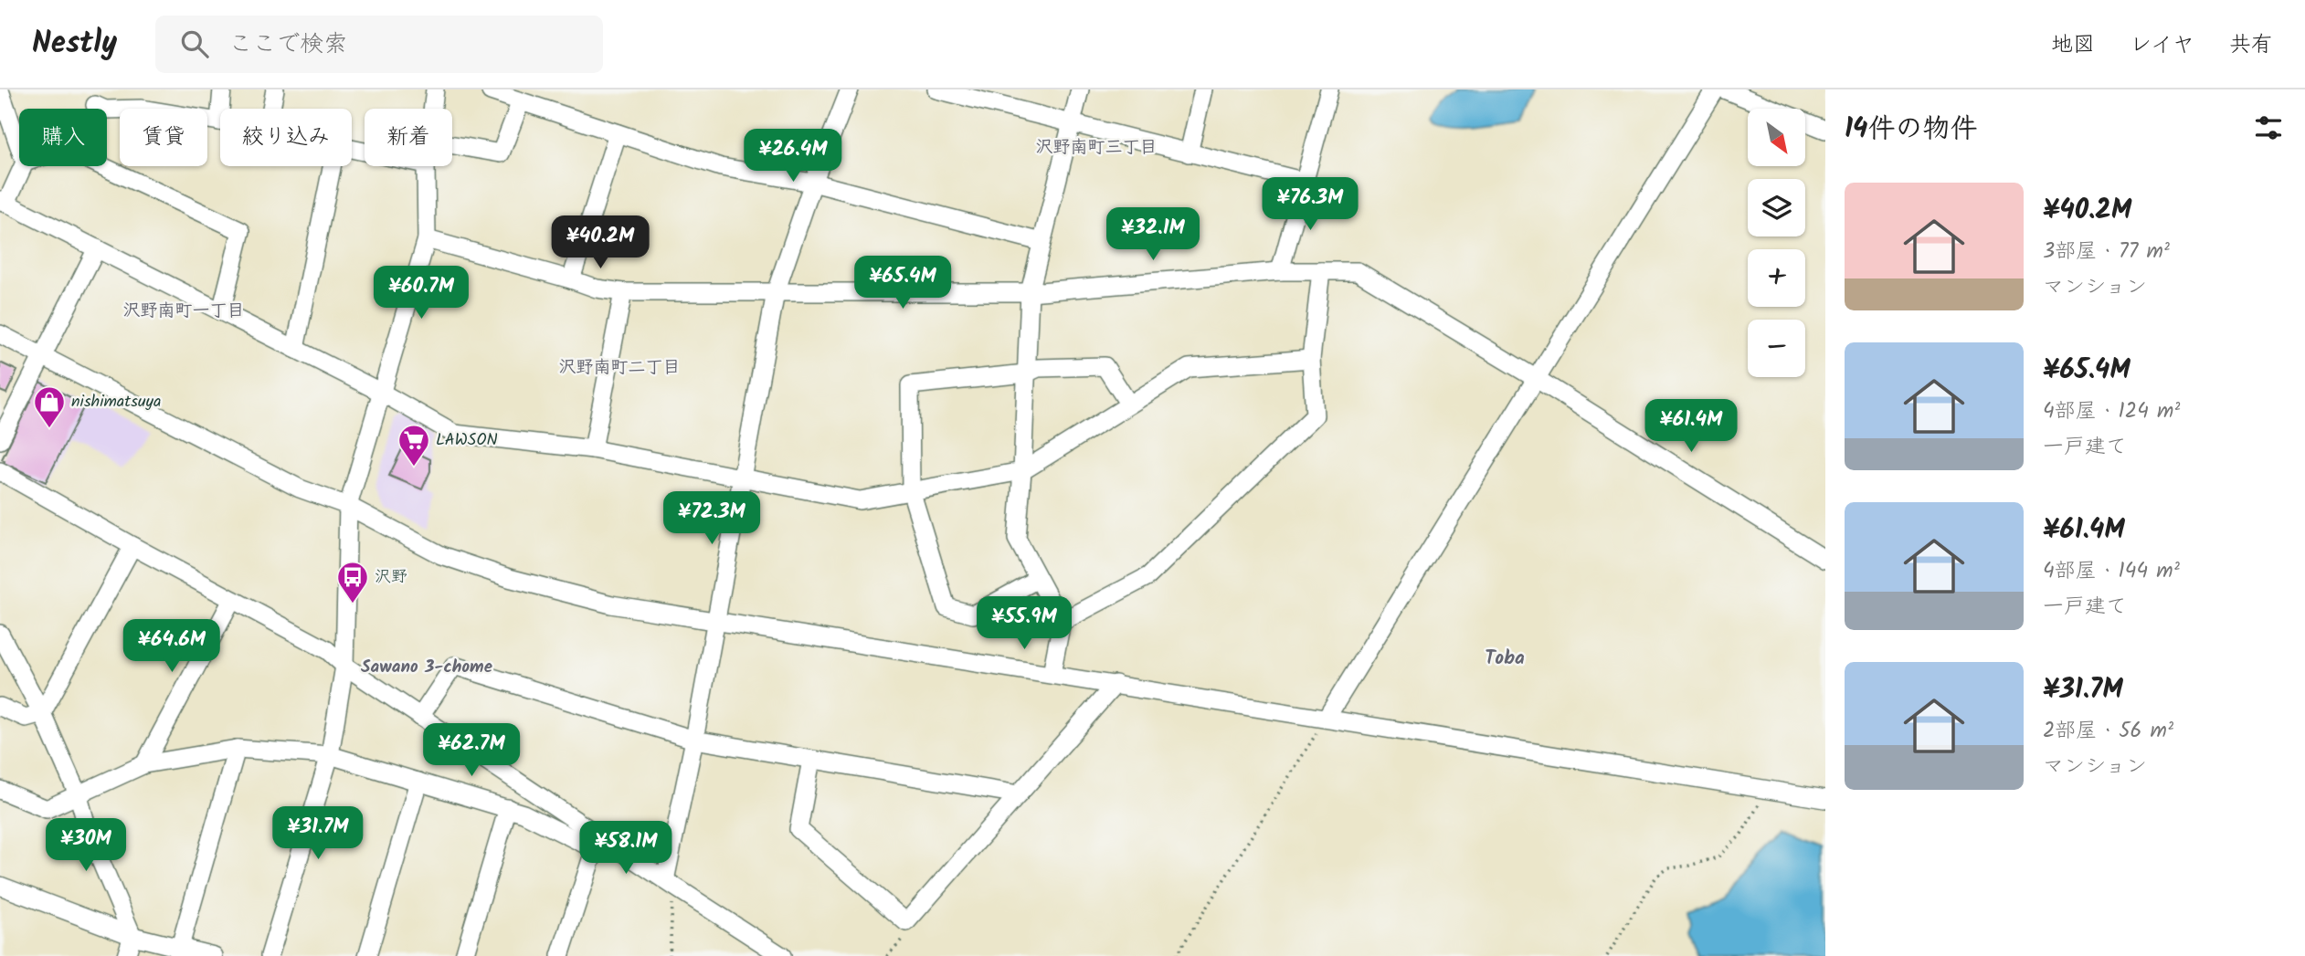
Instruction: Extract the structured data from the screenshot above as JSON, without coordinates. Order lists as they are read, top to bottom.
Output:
{
  "districts": [
    "沢野南町三丁目",
    "沢野南町一丁目",
    "沢野南町二丁目",
    "Toba",
    "Sawano 3-chome"
  ],
  "places": {
    "shop": ["nishimatsuya"],
    "supermarket": ["LAWSON"],
    "bus stop": ["沢野"]
  },
  "north": "bottom right",
  "page": {
    "header": "Nestly",
    "search": "ここで検索",
    "nav": ["地図", "レイヤ", "共有"],
    "heading": "14件の物件",
    "map_buttons": ["+", "−"],
    "chip": [
      "購入",
      "賃貸",
      "絞り込み",
      "新着"
    ],
    "price": [
      "¥26.4M",
      "¥76.3M",
      "¥32.1M",
      "¥40.2M",
      "¥65.4M",
      "¥60.7M",
      "¥61.4M",
      "¥72.3M",
      "¥55.9M",
      "¥64.6M",
      "¥62.7M",
      "¥31.7M",
      "¥30M",
      "¥58.1M"
    ],
    "list": [
      {
        "name": "¥40.2M",
        "note": "3部屋 · 77 m² · マンション"
      },
      {
        "name": "¥65.4M",
        "note": "4部屋 · 124 m² · 一戸建て"
      },
      {
        "name": "¥61.4M",
        "note": "4部屋 · 144 m² · 一戸建て"
      },
      {
        "name": "¥31.7M",
        "note": "2部屋 · 56 m² · マンション"
      }
    ]
  }
}
